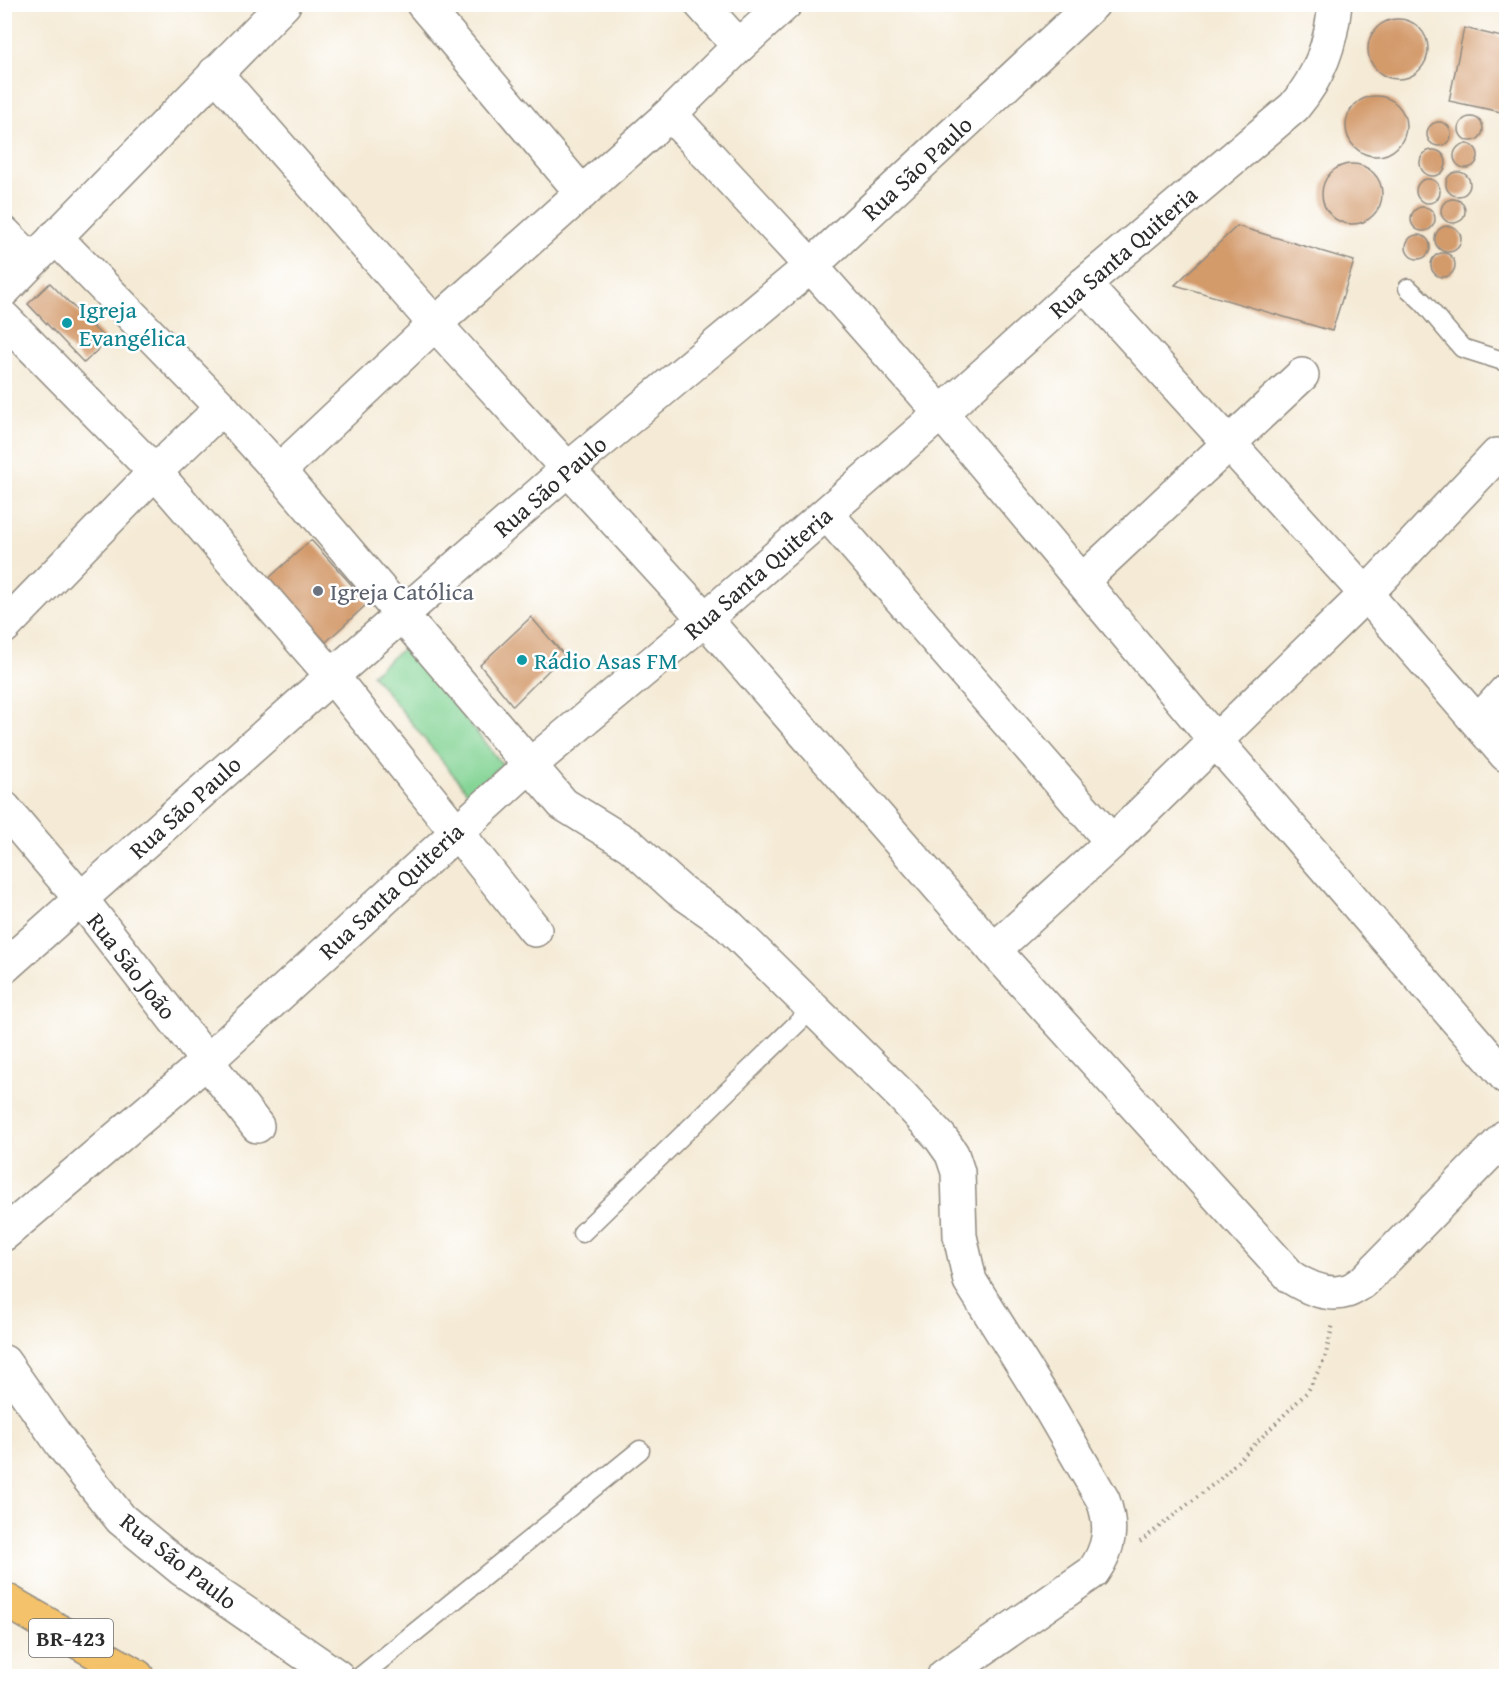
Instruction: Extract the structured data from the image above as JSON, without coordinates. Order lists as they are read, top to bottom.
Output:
{
  "streets": {
    "main road": ["BR-423"],
    "street": ["Rua São Paulo", "Rua Santa Quiteria", "Rua São João"]
  },
  "crossings": [
    ["Rua São Paulo", "Rua São João"],
    ["Rua Santa Quiteria", "Rua São João"]
  ],
  "places": ["Igreja Evangélica", "Igreja Católica", "Rádio Asas FM"]
}
